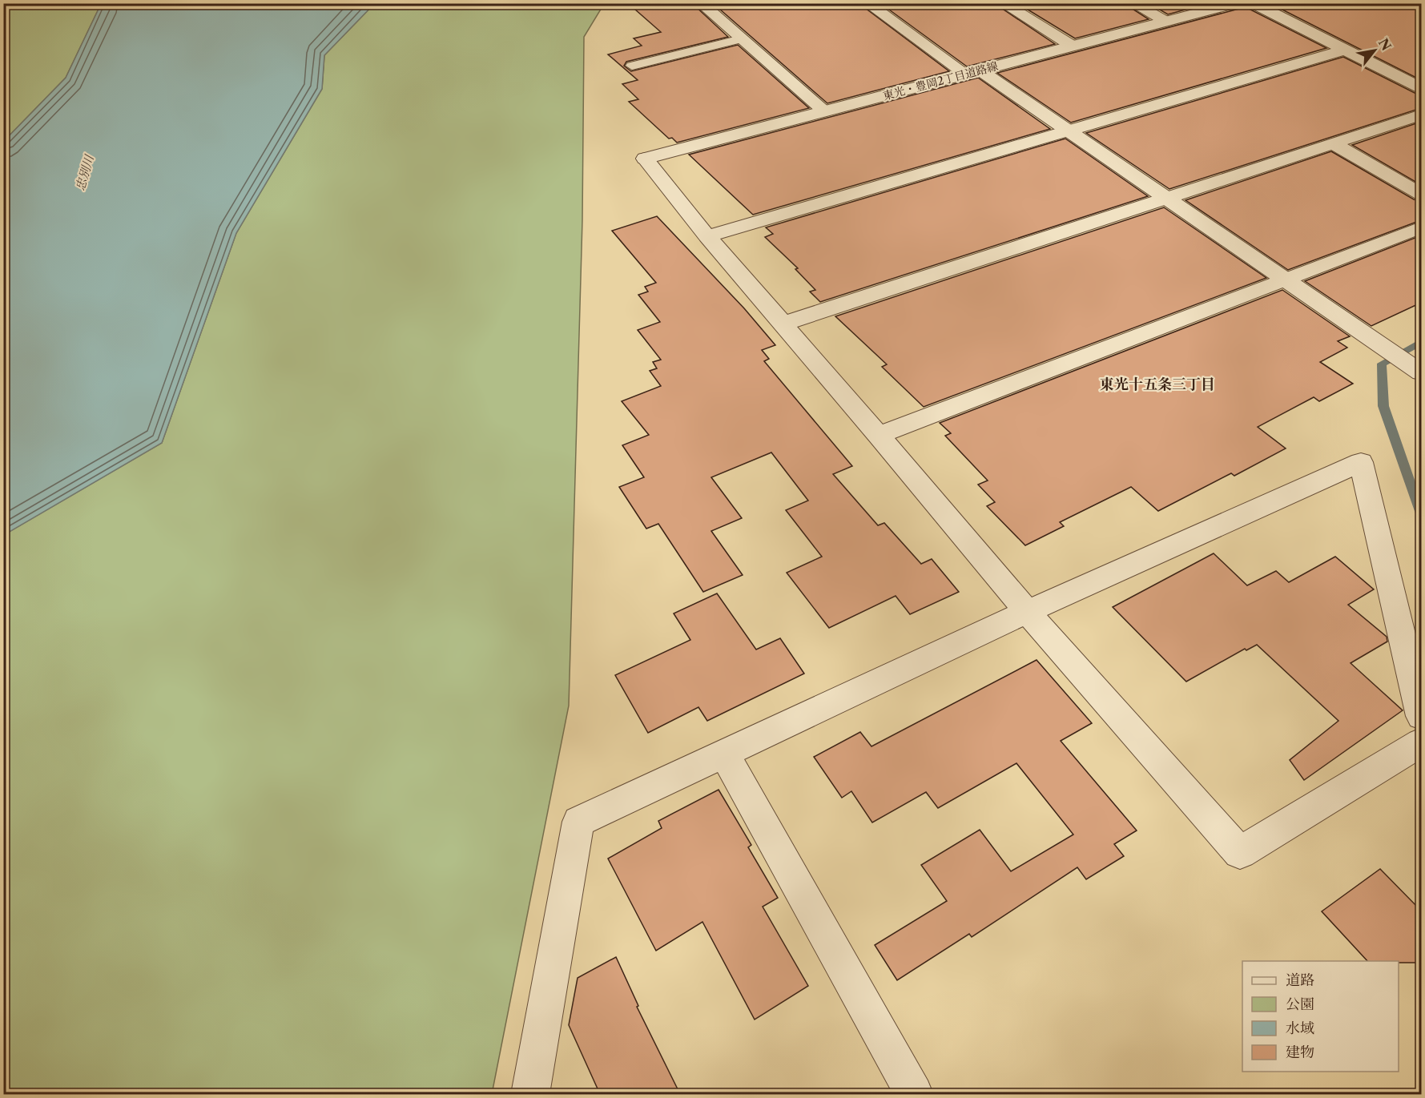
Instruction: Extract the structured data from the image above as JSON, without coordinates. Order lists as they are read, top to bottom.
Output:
{
  "streets": {
    "street": ["東光・豊岡2丁目道路線"]
  },
  "districts": ["東光十五条三丁目"],
  "water": ["忠別川"],
  "legend": [
    "道路",
    "公園",
    "水域",
    "建物"
  ],
  "north": "top right"
}
